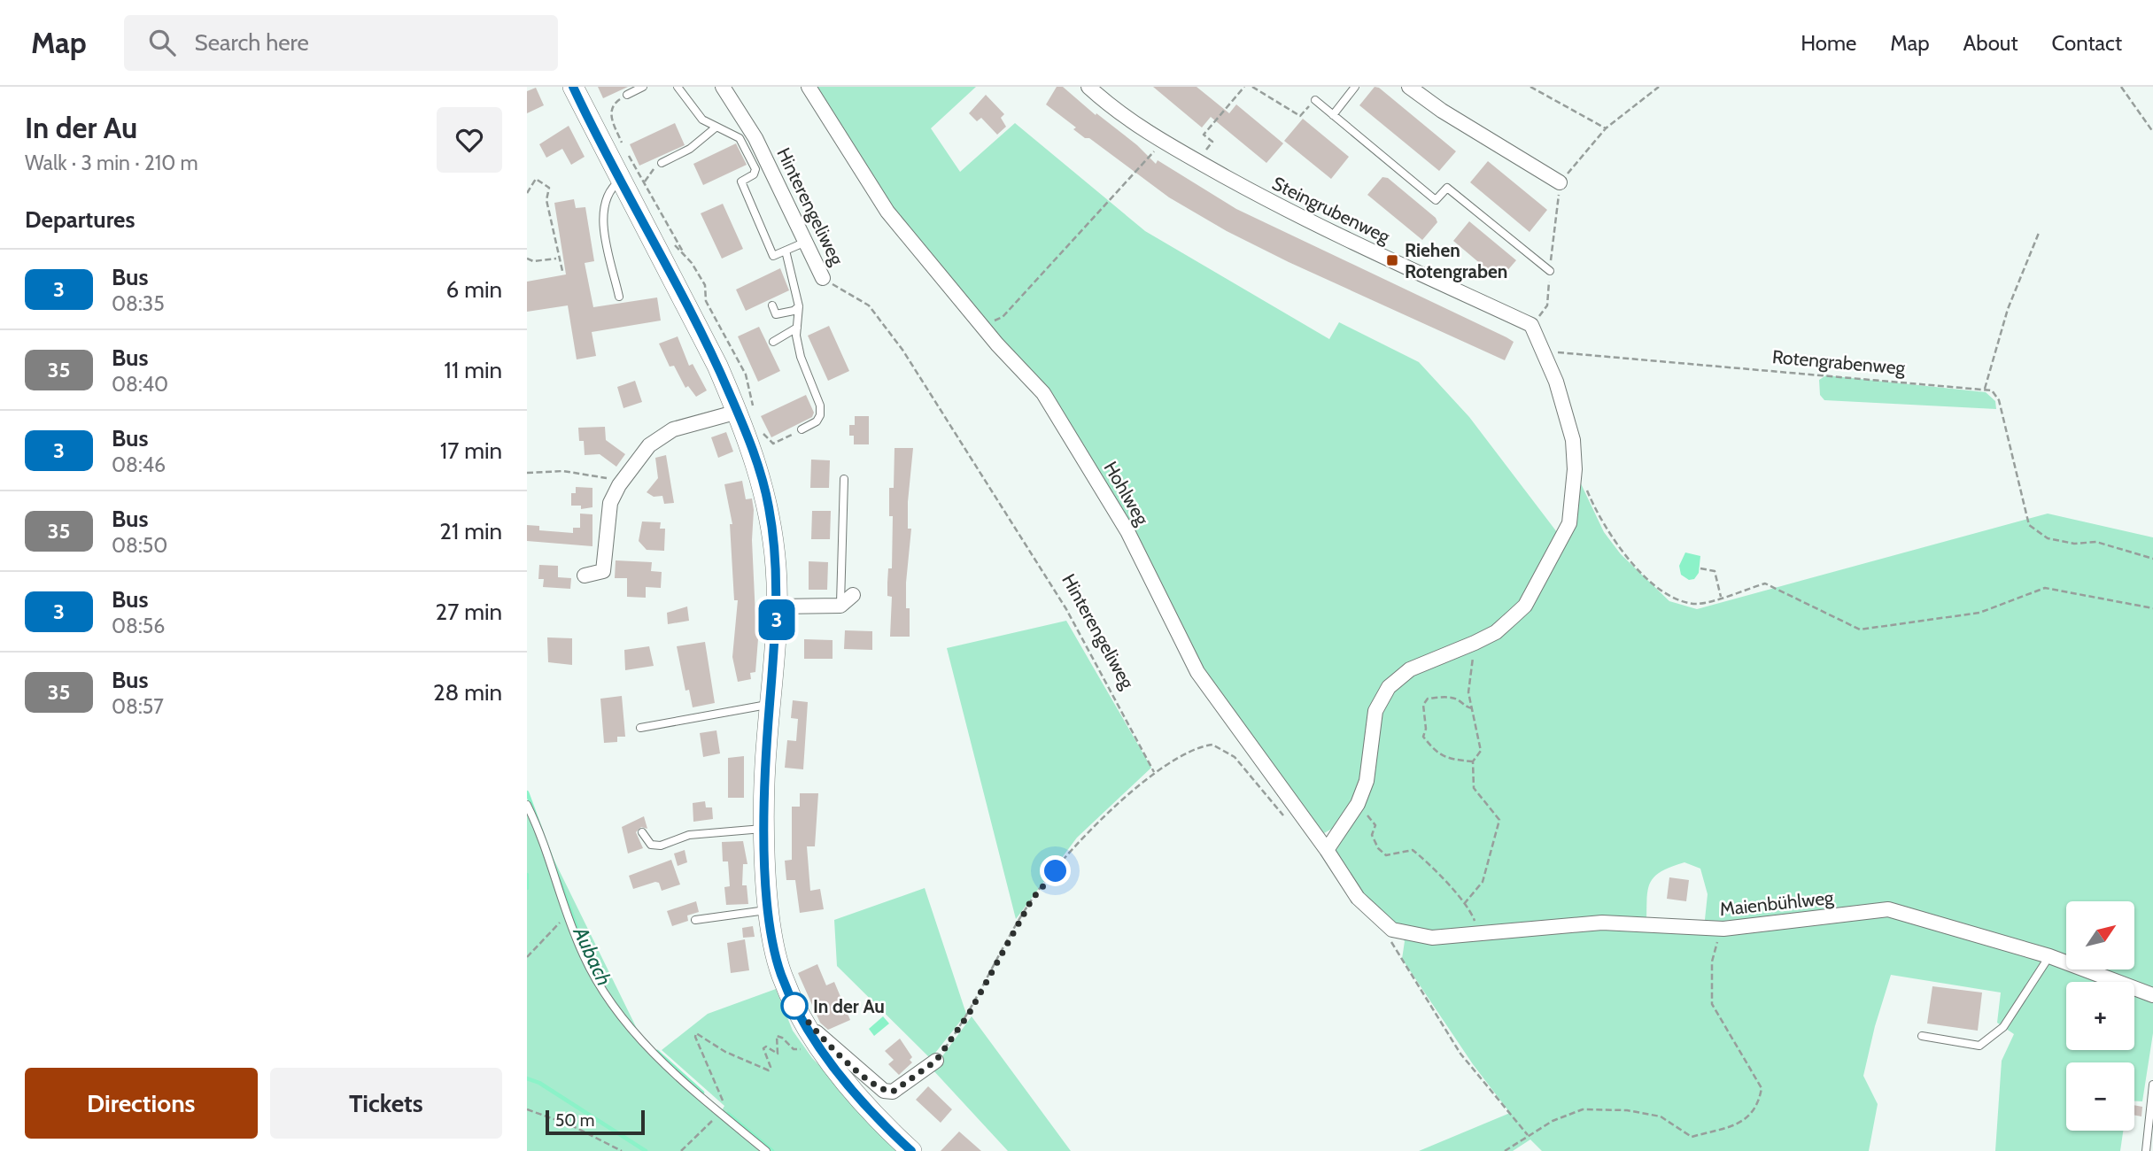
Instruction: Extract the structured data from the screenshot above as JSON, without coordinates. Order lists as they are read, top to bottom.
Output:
{
  "streets": {
    "street": [
      "Hinterengeliweg",
      "Steingrubenweg",
      "Hohlweg",
      "Maienbühlweg"
    ],
    "path": ["Rotengrabenweg"]
  },
  "crossings": [
    ["Hohlweg", "Maienbühlweg"]
  ],
  "water": ["Aubach"],
  "places": {
    "transit": ["Riehen Rotengraben"],
    "other": ["In der Au"]
  },
  "lines": ["bus line 3"],
  "scale_bar": "50 m",
  "north": "top right",
  "page": {
    "header": "Map",
    "search": "Search here",
    "nav": [
      "Home",
      "Map",
      "About",
      "Contact"
    ],
    "heading": [
      ["In der Au", "Walk · 3 min · 210 m"],
      "Departures"
    ],
    "on_map": "3",
    "list": [
      {
        "mark": "3",
        "name": "Bus",
        "note": "08:35",
        "value": "6 min"
      },
      {
        "mark": "35",
        "name": "Bus",
        "note": "08:40",
        "value": "11 min"
      },
      {
        "mark": "3",
        "name": "Bus",
        "note": "08:46",
        "value": "17 min"
      },
      {
        "mark": "35",
        "name": "Bus",
        "note": "08:50",
        "value": "21 min"
      },
      {
        "mark": "3",
        "name": "Bus",
        "note": "08:56",
        "value": "27 min"
      },
      {
        "mark": "35",
        "name": "Bus",
        "note": "08:57",
        "value": "28 min"
      }
    ],
    "map_buttons": ["+", "−"],
    "buttons": ["Directions", "Tickets"],
    "scale": "50 m"
  }
}
